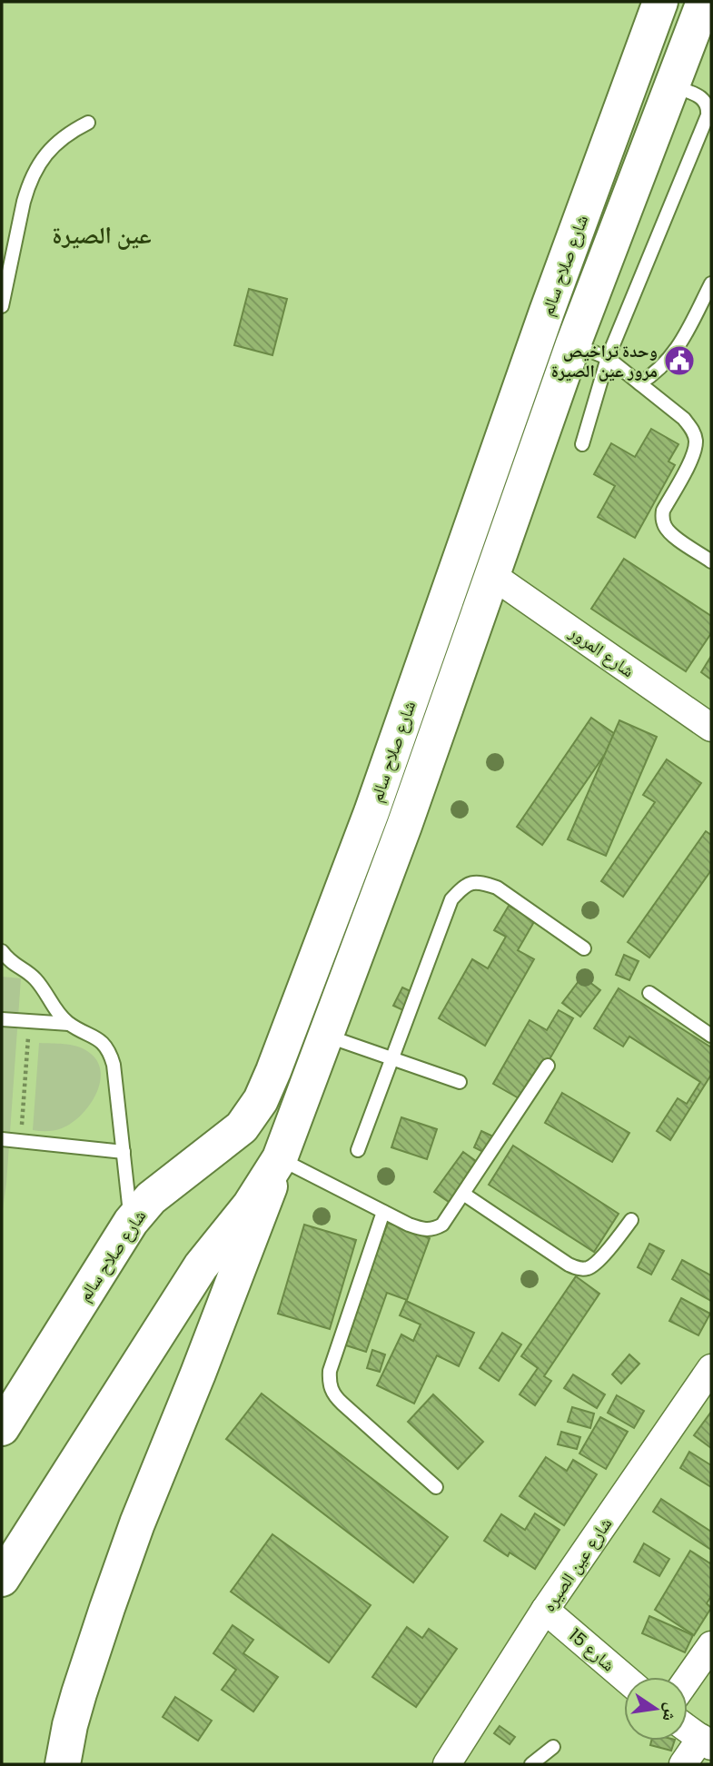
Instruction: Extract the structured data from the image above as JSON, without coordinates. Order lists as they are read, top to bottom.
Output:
{
  "streets": {
    "main road": ["شارع صلاح سالم"],
    "street": ["شارع المرور", "شارع عين الصيره", "شارع 15"]
  },
  "crossings": [
    ["شارع صلاح سالم", "شارع المرور"],
    ["شارع عين الصيره", "شارع 15"]
  ],
  "districts": ["عين الصيرة"],
  "places": {
    "public building": ["وحدة تراخيص مرور عين الصيرة"]
  },
  "north": "right"
}
